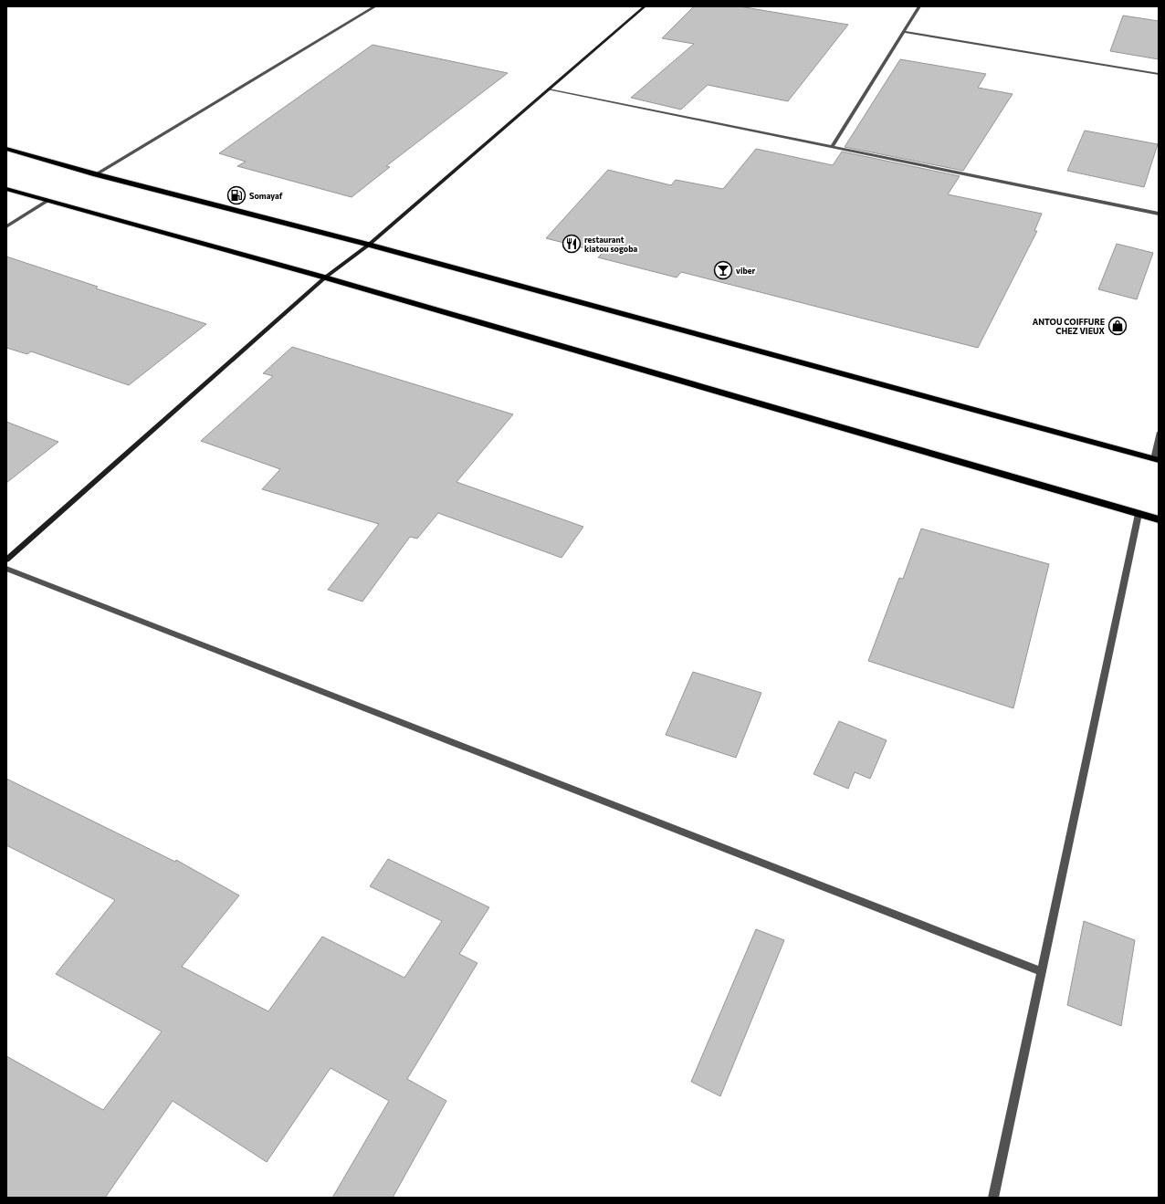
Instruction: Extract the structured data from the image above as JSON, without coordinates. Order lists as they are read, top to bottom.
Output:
{
  "places": {
    "fuel station": ["Somayaf"],
    "restaurant": ["restaurant kiatou sogoba"],
    "bar": ["viber"],
    "shop": ["ANTOU COIFFURE CHEZ VIEUX"]
  }
}
